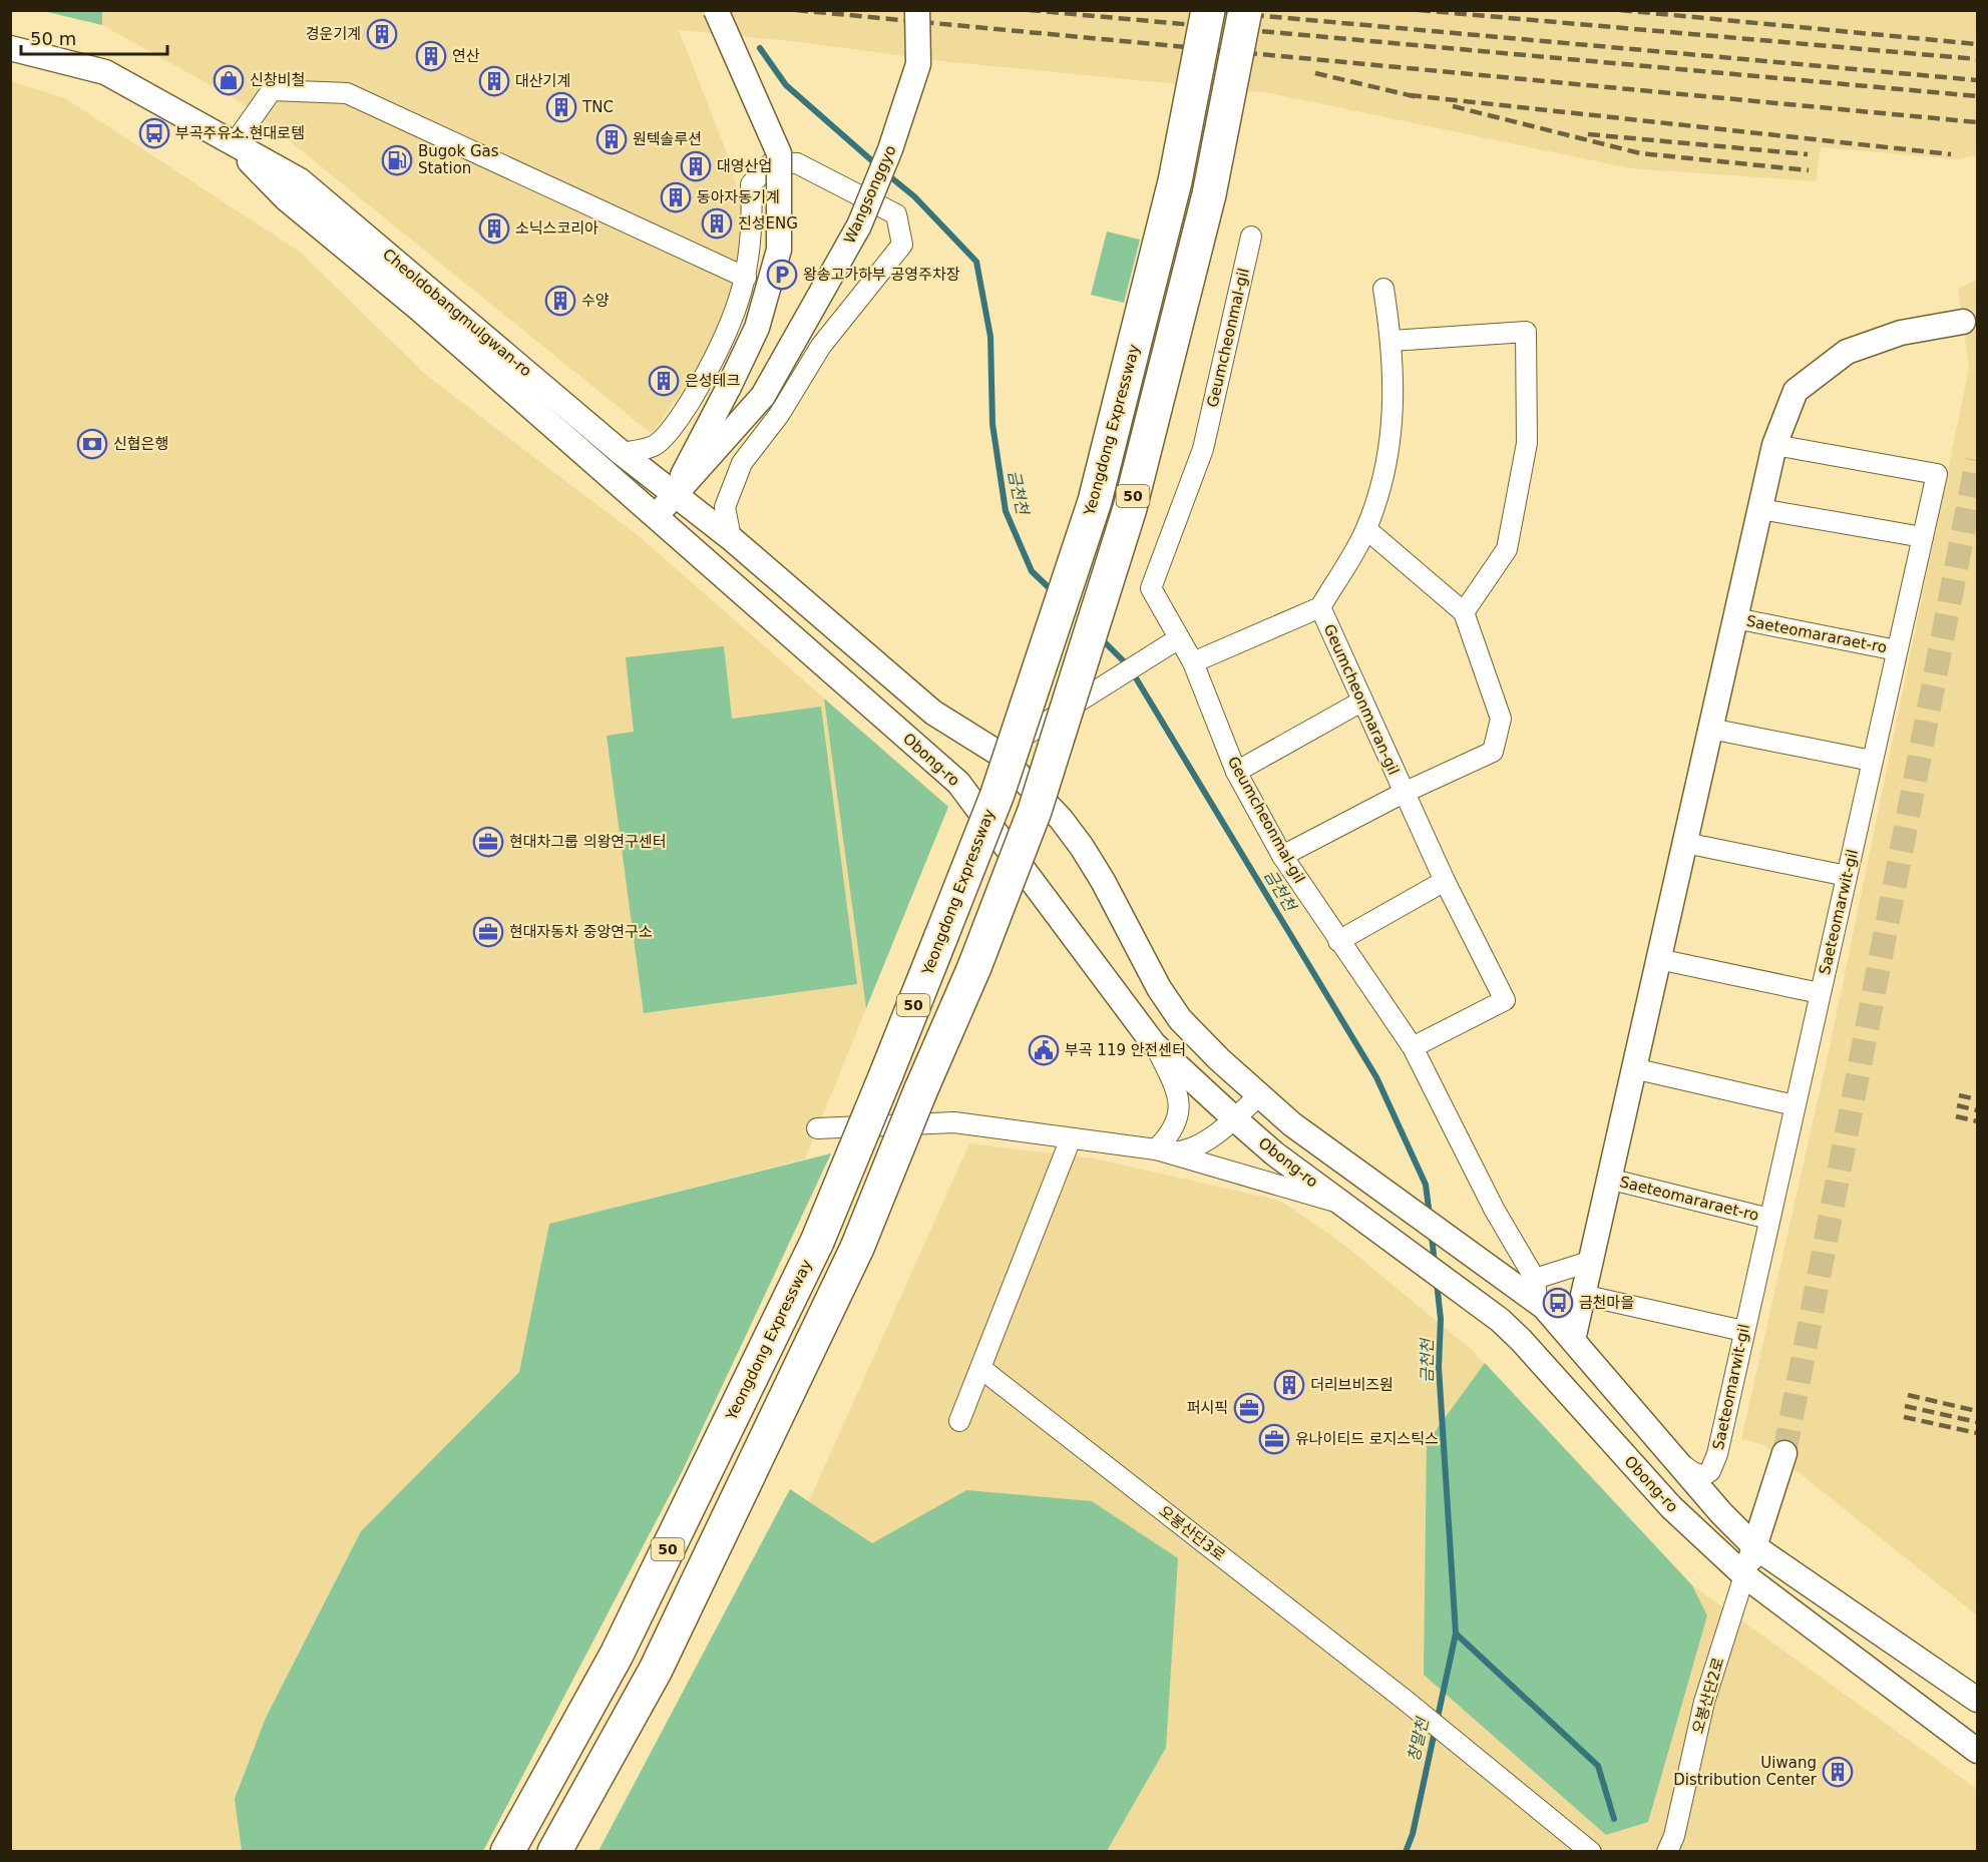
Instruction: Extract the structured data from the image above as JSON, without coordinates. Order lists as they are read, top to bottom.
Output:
{
  "streets": {
    "highway": ["Yeongdong Expressway", "50"],
    "street": [
      "Wangsonggyo",
      "Cheoldobangmulgwan-ro",
      "Geumcheonmal-gil",
      "Saeteomararaet-ro",
      "Geumcheonmaran-gil",
      "Obong-ro",
      "Saeteomarwit-gil",
      "오봉산단3로",
      "오봉산단2로"
    ]
  },
  "crossings": [
    ["Wangsonggyo", "Cheoldobangmulgwan-ro"],
    ["Cheoldobangmulgwan-ro", "Obong-ro"],
    ["Geumcheonmal-gil", "Geumcheonmaran-gil"],
    ["Saeteomararaet-ro", "Saeteomarwit-gil"],
    ["Obong-ro", "오봉산단2로"]
  ],
  "water": ["금천천", "창말천"],
  "places": {
    "building": [
      "경운기계",
      "연산",
      "대산기계",
      "TNC",
      "원텍솔루션",
      "대영산업",
      "동아자동기계",
      "진성ENG",
      "소닉스코리아",
      "수양",
      "은성테크",
      "더리브비즈원",
      "Uiwang Distribution Center"
    ],
    "shop": ["신창비철"],
    "bus stop": ["부곡주유소.현대로템", "금천마을"],
    "fuel station": ["Bugok Gas Station"],
    "parking": ["왕송고가하부 공영주차장"],
    "bank": ["신협은행"],
    "office": [
      "현대차그룹 의왕연구센터",
      "현대자동차 중앙연구소",
      "퍼시픽",
      "유나이티드 로지스틱스"
    ],
    "public building": ["부곡 119 안전센터"]
  },
  "scale_bar": "50 m"
}
